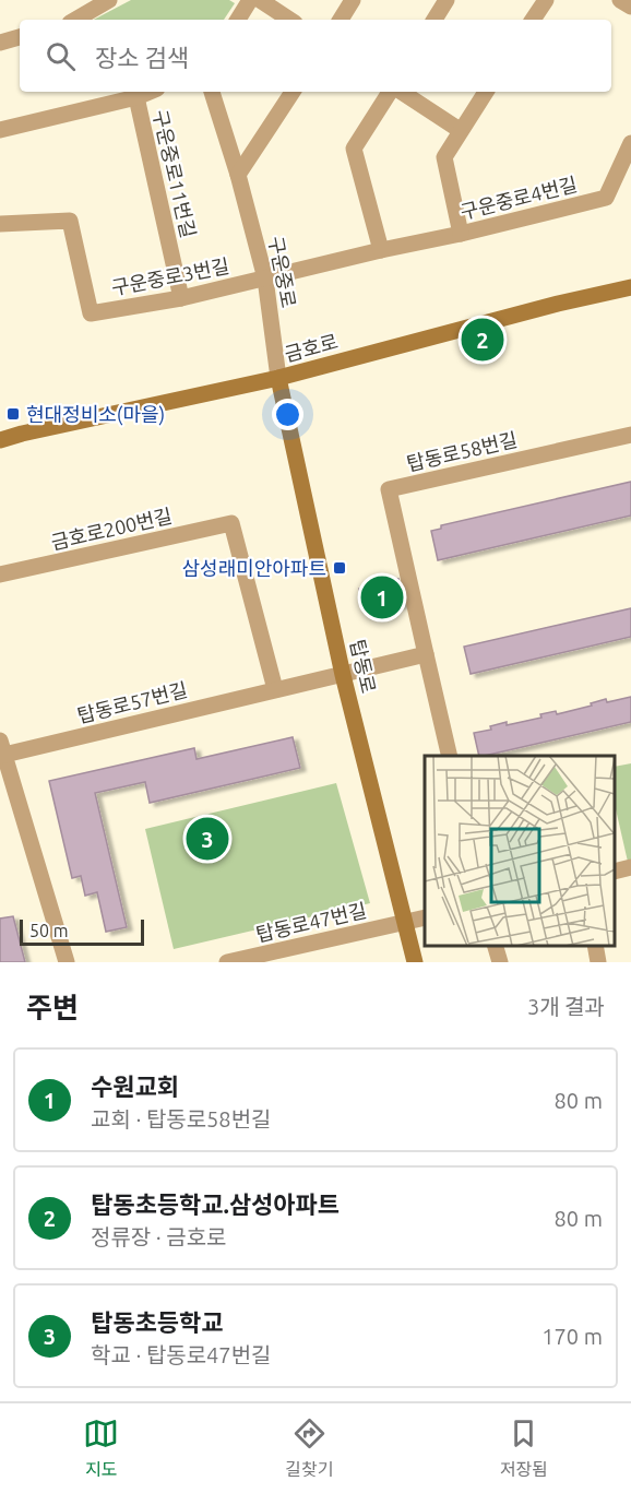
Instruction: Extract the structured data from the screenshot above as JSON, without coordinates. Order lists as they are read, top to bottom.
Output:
{
  "streets": {
    "street": [
      "구운중로11번길",
      "구운중로4번길",
      "구운중로",
      "구운중로3번길",
      "금호로",
      "탑동로58번길",
      "금호로200번길",
      "탑동로",
      "탑동로57번길",
      "탑동로47번길"
    ]
  },
  "crossings": [
    ["구운중로11번길", "구운중로3번길"],
    ["구운중로4번길", "구운중로"],
    ["구운중로4번길", "구운중로3번길"],
    ["구운중로", "구운중로3번길"],
    ["구운중로", "금호로"],
    ["구운중로", "탑동로"],
    ["금호로", "탑동로"],
    ["금호로200번길", "탑동로57번길"],
    ["탑동로", "탑동로57번길"],
    ["탑동로", "탑동로47번길"]
  ],
  "places": {
    "transit": ["현대정비소(마을)", "삼성래미안아파트"]
  },
  "scale_bar": "50 m",
  "page": {
    "search": "장소 검색",
    "pins": ["2", "1", "3"],
    "scale": "50 m",
    "heading": ["주변", "3개 결과"],
    "list": [
      {
        "mark": "1",
        "name": "수원교회",
        "note": "교회 · 탑동로58번길",
        "value": "80 m"
      },
      {
        "mark": "2",
        "name": "탑동초등학교.삼성아파트",
        "note": "정류장 · 금호로",
        "value": "80 m"
      },
      {
        "mark": "3",
        "name": "탑동초등학교",
        "note": "학교 · 탑동로47번길",
        "value": "170 m"
      }
    ],
    "nav": ["지도", "길찾기", "저장됨"]
  }
}
